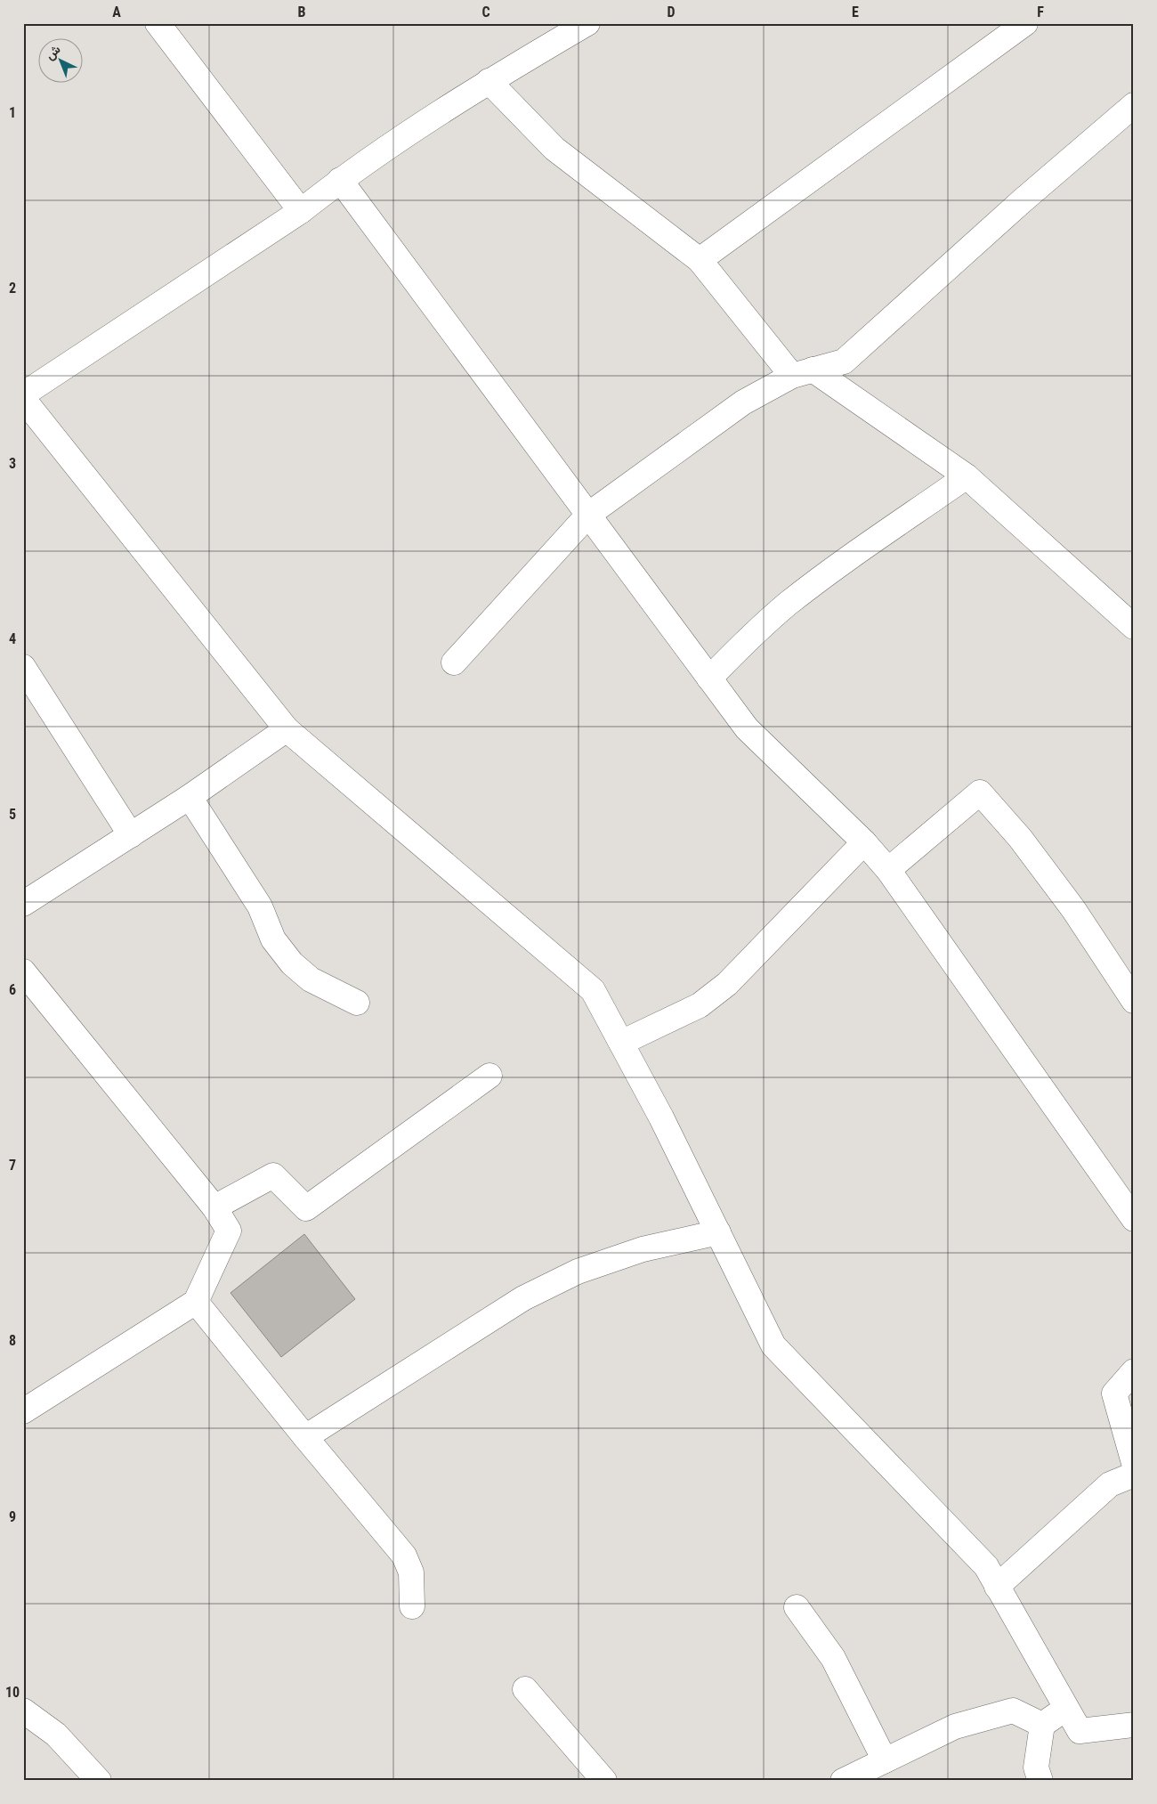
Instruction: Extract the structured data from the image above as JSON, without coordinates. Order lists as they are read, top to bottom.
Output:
{
  "north": "top left",
  "grid": {
    "columns": [
      "A",
      "B",
      "C",
      "D",
      "E",
      "F"
    ],
    "rows": [
      "1",
      "2",
      "3",
      "4",
      "5",
      "6",
      "7",
      "8",
      "9",
      "10"
    ]
  }
}
